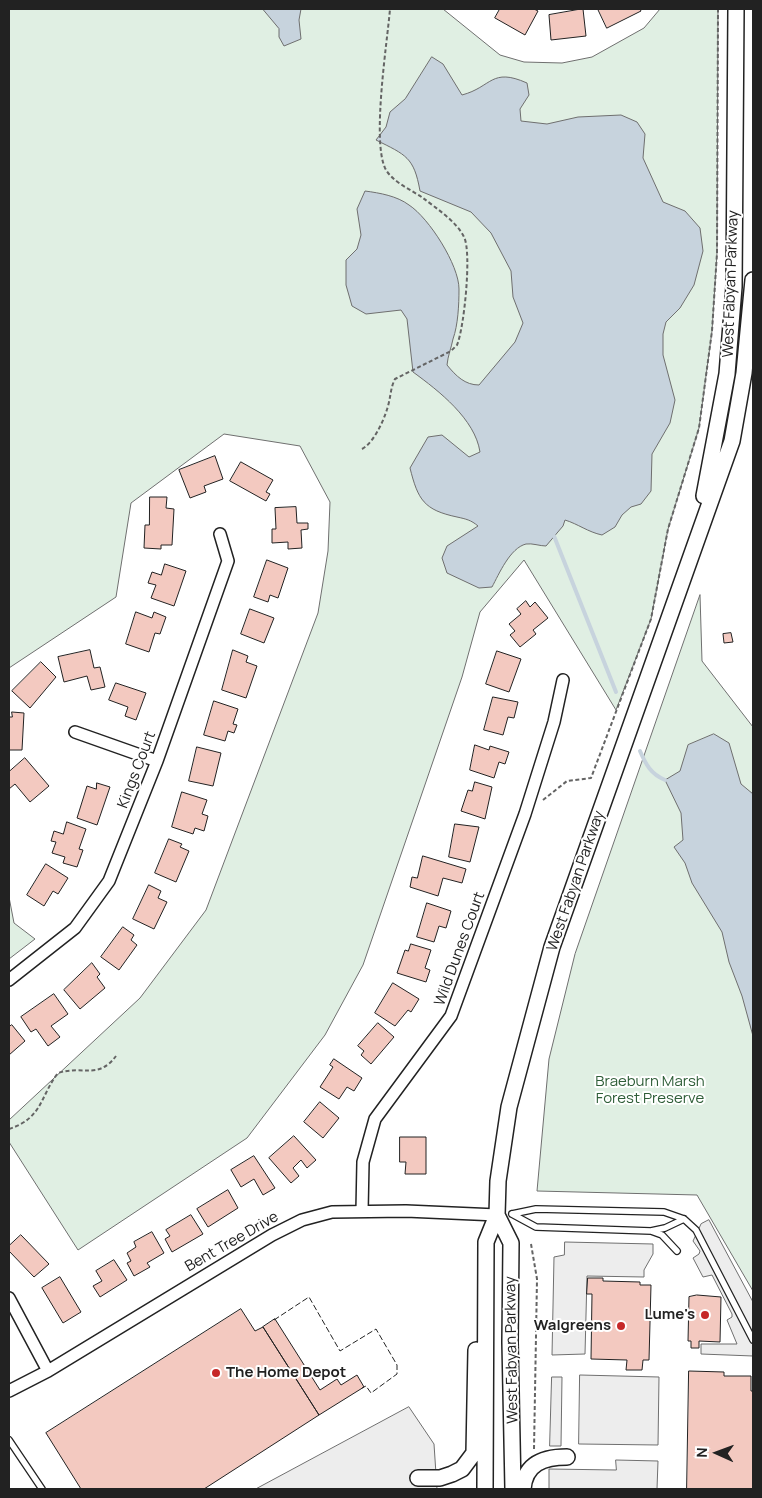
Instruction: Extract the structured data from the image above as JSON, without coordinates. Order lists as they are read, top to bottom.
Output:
{
  "streets": {
    "main road": ["West Fabyan Parkway"],
    "street": ["Kings Court", "Wild Dunes Court", "Bent Tree Drive"]
  },
  "crossings": [
    ["West Fabyan Parkway", "Bent Tree Drive"],
    ["Wild Dunes Court", "Bent Tree Drive"]
  ],
  "parks": ["Braeburn Marsh Forest Preserve"],
  "places": ["Lume's", "Walgreens", "The Home Depot"],
  "north": "left"
}
